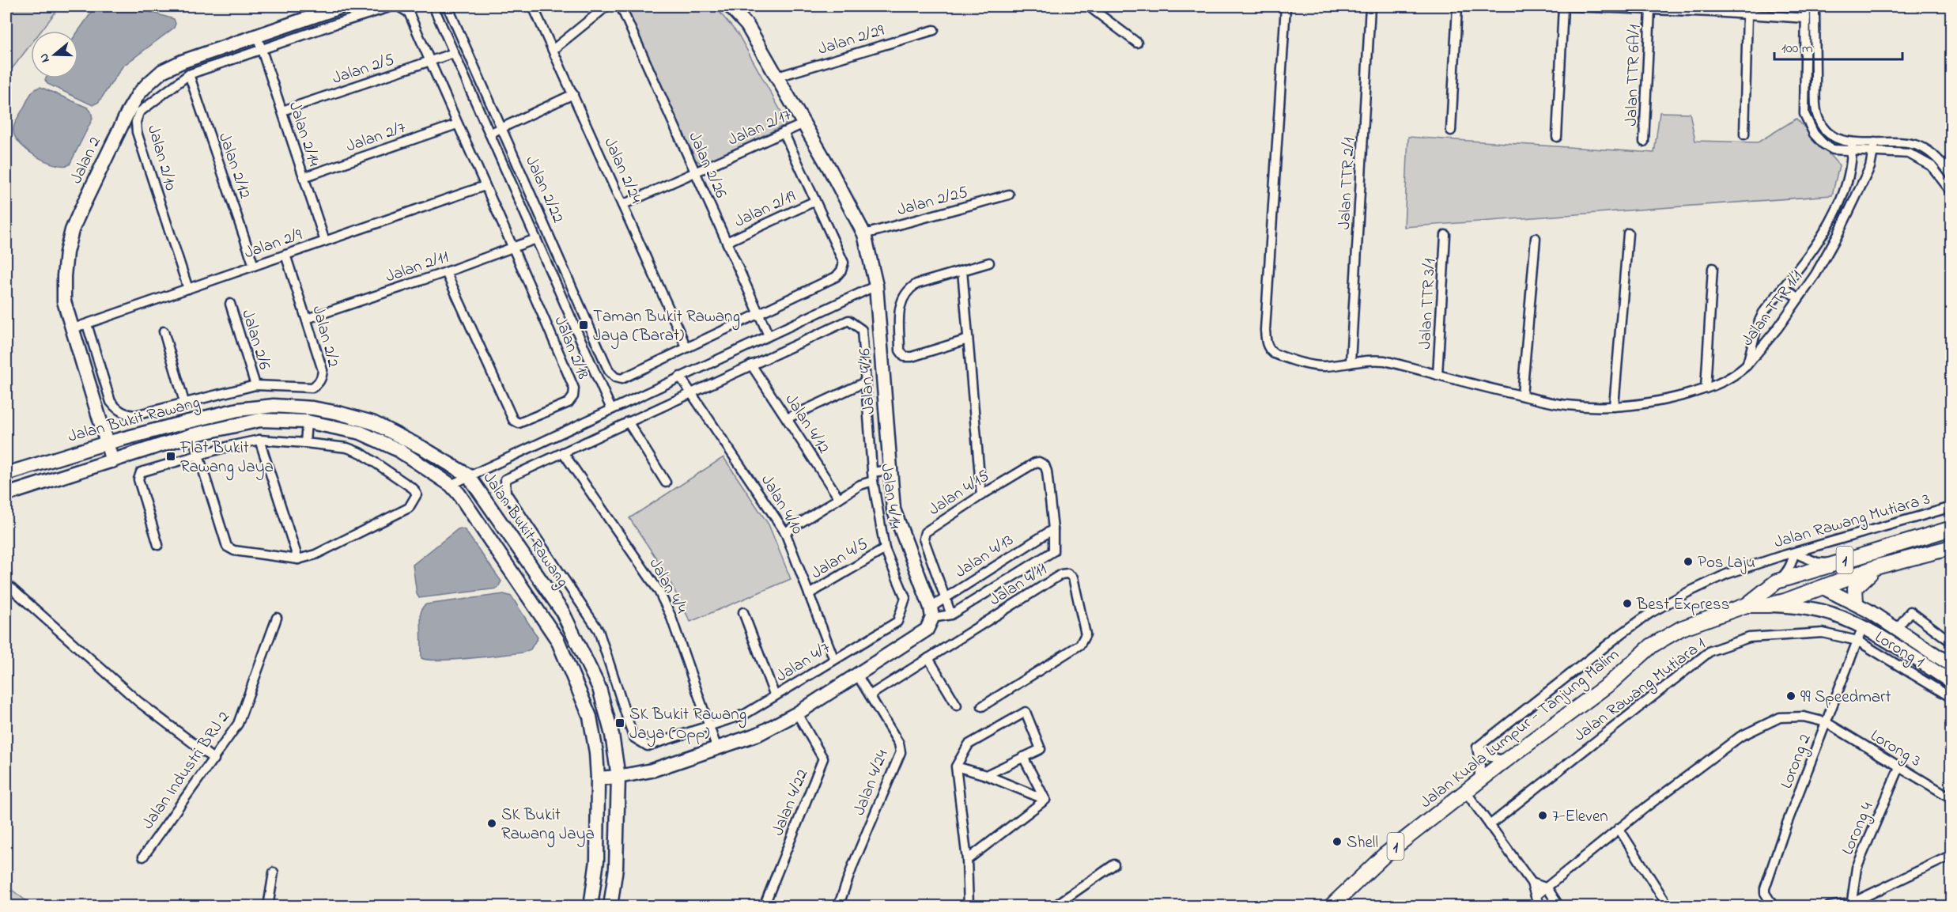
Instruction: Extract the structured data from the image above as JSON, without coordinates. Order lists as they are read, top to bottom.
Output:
{
  "streets": {
    "main road": ["1", "Jalan Kuala Lumpur - Tanjung Malim"],
    "street": [
      "Jalan 2/29",
      "Jalan 2/5",
      "Jalan TTR 6A/1",
      "Jalan 2/17",
      "Jalan 2/14",
      "Jalan 2/7",
      "Jalan 2/10",
      "Jalan 2",
      "Jalan 2/26",
      "Jalan 2/12",
      "Jalan 2/24",
      "Jalan TTR 2/1",
      "Jalan 2/22",
      "Jalan 2/25",
      "Jalan 2/19",
      "Jalan 2/9",
      "Jalan 2/11",
      "Jalan TTR 3/1",
      "Jalan TTR 1/1",
      "Jalan 2/2",
      "Jalan 2/6",
      "Jalan 2/18",
      "Jalan 4/16",
      "Jalan Bukit Rawang",
      "Jalan 4/12",
      "Jalan 4/15",
      "Jalan 4/14",
      "Jalan 4/10",
      "Jalan Rawang Mutiara 3",
      "Jalan 4/13",
      "Jalan 4/5",
      "Jalan 4/11",
      "Jalan 4/4",
      "Lorong 1",
      "Jalan 4/7",
      "Jalan Rawang Mutiara 1",
      "Lorong 3",
      "Lorong 2",
      "Jalan Industri BRJ 2",
      "Jalan 4/24",
      "Jalan 4/22",
      "Lorong 4"
    ]
  },
  "crossings": [
    ["Jalan 2/29", "Jalan 4/16"],
    ["Jalan 2/5", "Jalan 2/14"],
    ["Jalan 2/17", "Jalan 2/26"],
    ["Jalan 2/17", "Jalan 2/24"],
    ["Jalan 2/17", "Jalan 4/16"],
    ["Jalan 2/14", "Jalan 2/7"],
    ["Jalan 2/14", "Jalan 2/10"],
    ["Jalan 2/14", "Jalan 2"],
    ["Jalan 2/14", "Jalan 2/9"],
    ["Jalan 2/10", "Jalan 2/12"],
    ["Jalan 2/10", "Jalan 2/9"],
    ["Jalan 2", "Jalan 2/9"],
    ["Jalan 2", "Jalan Bukit Rawang"],
    ["Jalan 2/26", "Jalan 2/19"],
    ["Jalan 2/12", "Jalan 2/9"],
    ["Jalan 2/24", "Jalan 2/22"],
    ["Jalan 2/25", "Jalan 4/16"],
    ["Jalan 2/9", "Jalan 2/2"],
    ["Jalan 2/11", "Jalan 2/2"],
    ["Jalan 2/11", "Jalan 2/18"],
    ["Jalan 2/2", "Jalan 2/6"],
    ["Jalan 4/16", "Jalan 4/13"],
    ["Jalan 4/12", "Jalan 4/14"],
    ["Jalan 4/15", "Jalan 4/13"],
    ["Jalan 4/14", "Jalan 4/5"],
    ["Jalan 4/14", "Jalan 4/7"],
    ["Jalan 4/10", "Jalan 4/5"],
    ["Jalan 4/10", "Jalan 4/7"],
    ["1", "Jalan Kuala Lumpur - Tanjung Malim"],
    ["Jalan 4/11", "Jalan 4/24"],
    ["Jalan 4/4", "Jalan 4/7"],
    ["Lorong 1", "Jalan Rawang Mutiara 1"],
    ["Lorong 1", "Lorong 2"],
    ["Jalan Rawang Mutiara 1", "Lorong 2"],
    ["Lorong 3", "Lorong 2"],
    ["Lorong 3", "Lorong 4"]
  ],
  "places": {
    "transit": ["Taman Bukit Rawang Jaya (Barat)", "Flat Bukit Rawang Jaya", "SK Bukit Rawang Jaya (Opp)"],
    "other": [
      "Pos Laju",
      "Best Express",
      "99 Speedmart",
      "7-Eleven",
      "SK Bukit Rawang Jaya",
      "Shell"
    ]
  },
  "scale_bar": "100 m",
  "north": "left"
}
